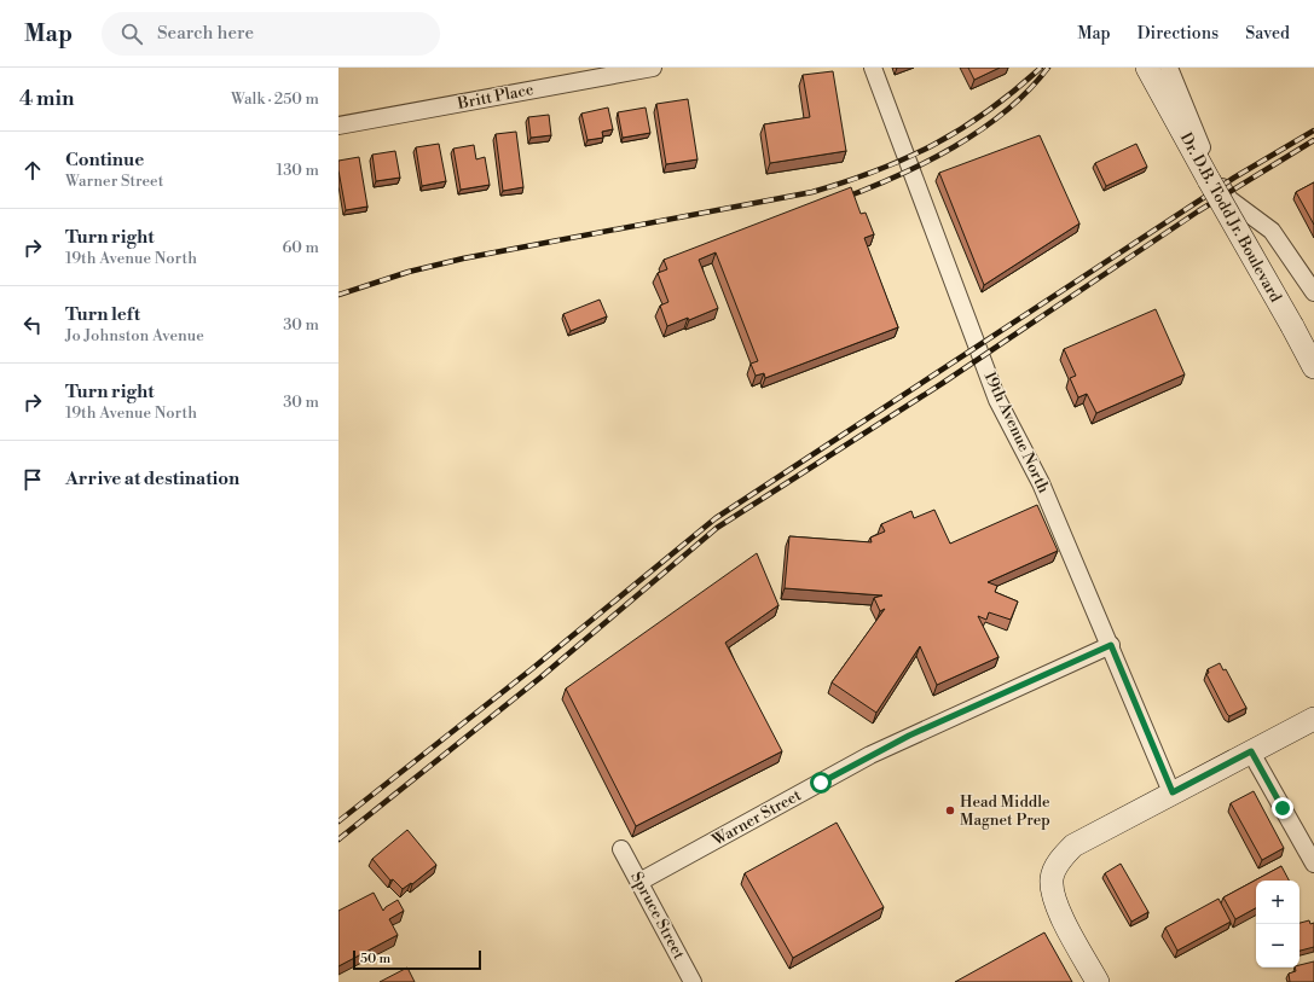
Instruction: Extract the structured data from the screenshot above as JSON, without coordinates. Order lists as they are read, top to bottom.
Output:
{
  "streets": {
    "street": [
      "Britt Place",
      "Dr. D.B. Todd Jr. Boulevard",
      "19th Avenue North",
      "Warner Street",
      "Spruce Street"
    ]
  },
  "crossings": [
    ["19th Avenue North", "Warner Street"],
    ["Warner Street", "Spruce Street"]
  ],
  "places": ["Head Middle Magnet Prep"],
  "scale_bar": "50 m",
  "page": {
    "header": "Map",
    "search": "Search here",
    "nav": ["Map", "Directions", "Saved"],
    "heading": ["4 min", "Walk · 250 m"],
    "list": [
      ["Continue", "Warner Street", "130 m"],
      ["Turn right", "19th Avenue North", "60 m"],
      ["Turn left", "Jo Johnston Avenue", "30 m"],
      ["Turn right", "19th Avenue North", "30 m"],
      "Arrive at destination"
    ],
    "map_buttons": ["+", "−"],
    "scale": "50 m"
  }
}
